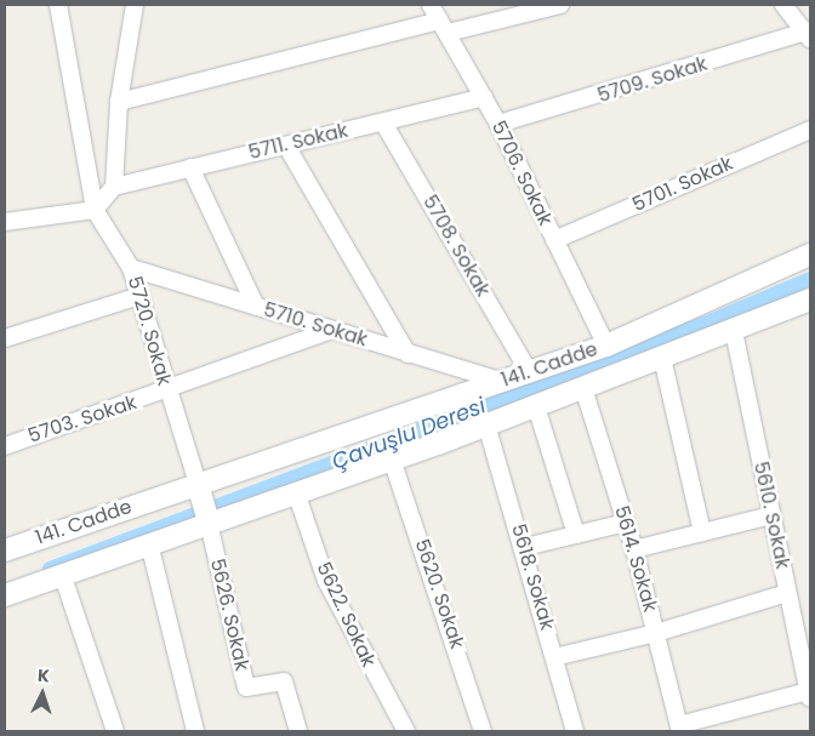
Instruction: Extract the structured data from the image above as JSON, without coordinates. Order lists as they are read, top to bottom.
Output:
{
  "streets": {
    "street": [
      "5709. Sokak",
      "5711. Sokak",
      "5706. Sokak",
      "5701. Sokak",
      "5708. Sokak",
      "5710. Sokak",
      "5720. Sokak",
      "141. Cadde",
      "5703. Sokak",
      "5610. Sokak",
      "5614. Sokak",
      "5618. Sokak",
      "5620. Sokak",
      "5626. Sokak",
      "5622. Sokak"
    ]
  },
  "crossings": [
    ["5709. Sokak", "5706. Sokak"],
    ["5711. Sokak", "5706. Sokak"],
    ["5711. Sokak", "5708. Sokak"],
    ["5706. Sokak", "5701. Sokak"],
    ["5706. Sokak", "141. Cadde"],
    ["5708. Sokak", "141. Cadde"],
    ["5710. Sokak", "5720. Sokak"],
    ["5710. Sokak", "141. Cadde"],
    ["5710. Sokak", "5703. Sokak"],
    ["5720. Sokak", "141. Cadde"],
    ["5720. Sokak", "5703. Sokak"],
    ["141. Cadde", "5610. Sokak"],
    ["141. Cadde", "5614. Sokak"],
    ["141. Cadde", "5618. Sokak"],
    ["141. Cadde", "5620. Sokak"],
    ["141. Cadde", "5626. Sokak"],
    ["141. Cadde", "5622. Sokak"]
  ],
  "water": ["Çavuşlu Deresi"],
  "north": "top"
}
